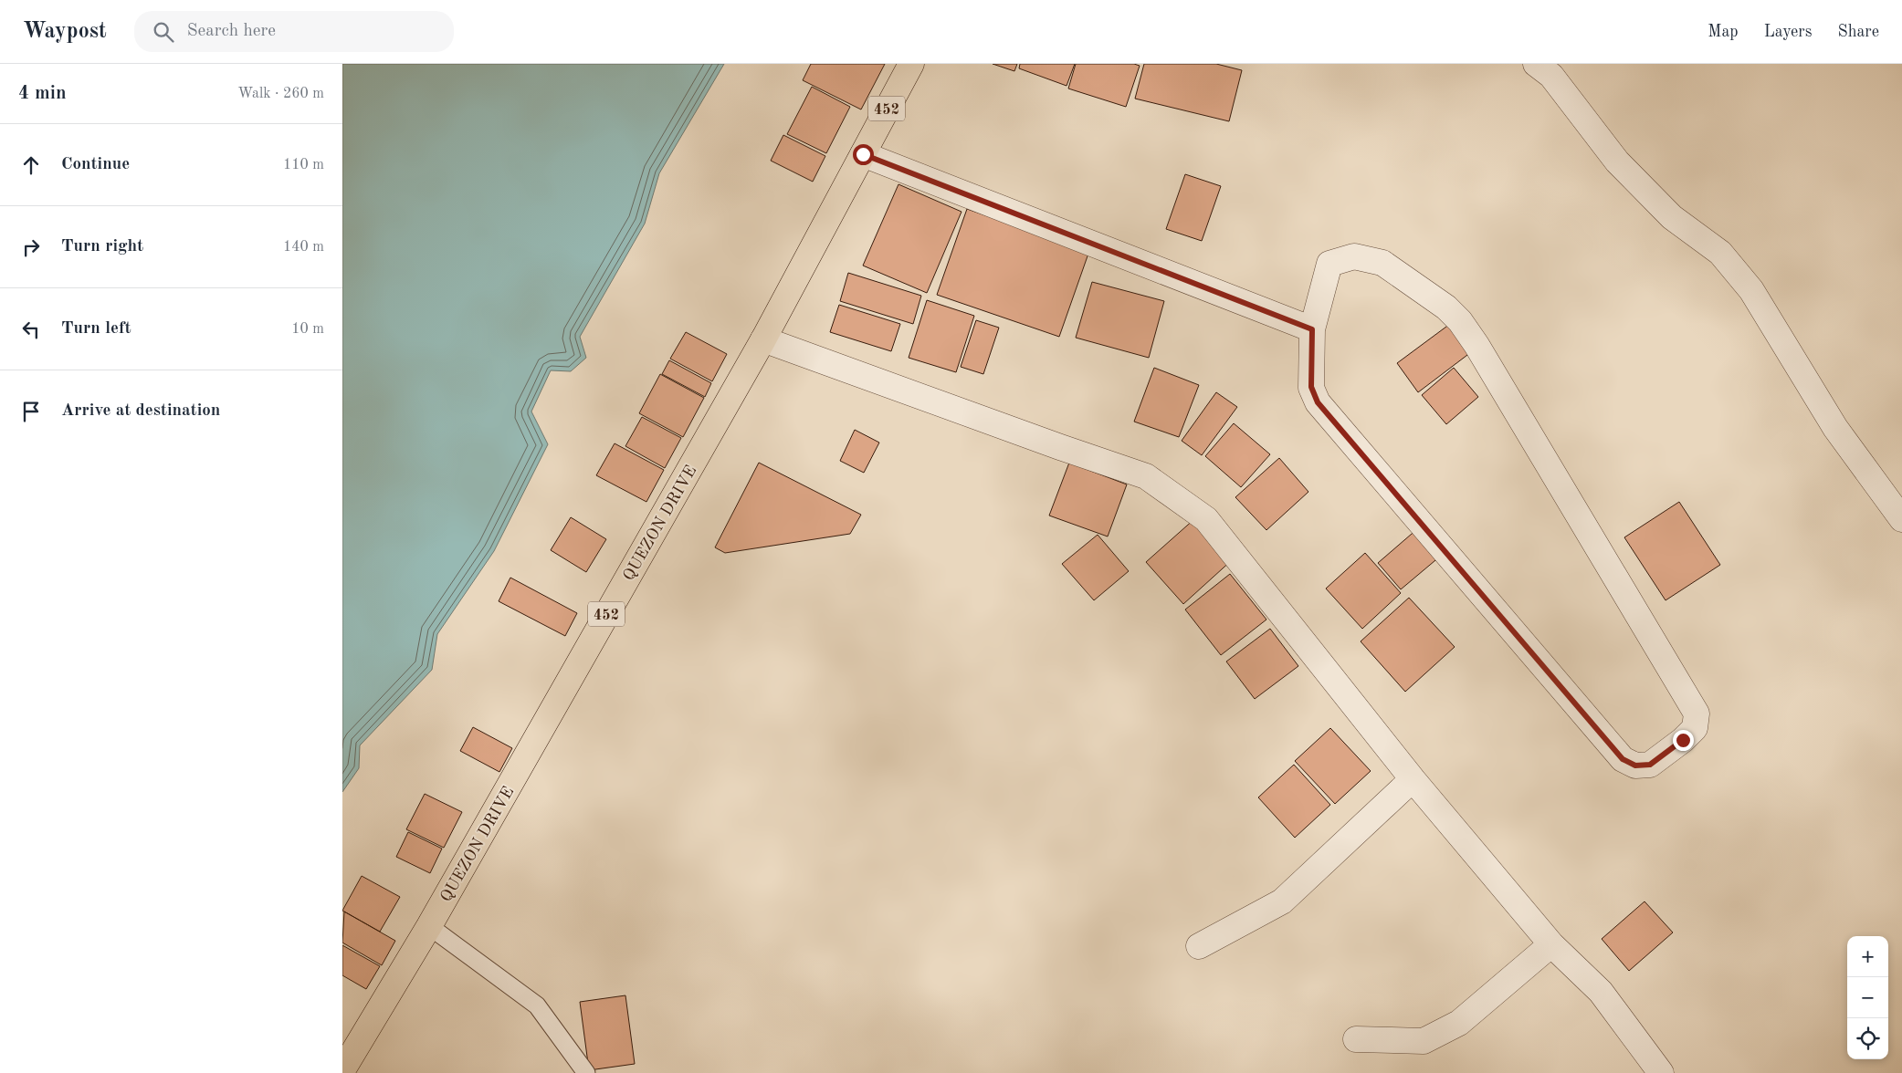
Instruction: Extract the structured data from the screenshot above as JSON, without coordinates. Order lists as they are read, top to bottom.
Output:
{
  "streets": {
    "highway": ["452", "QUEZON DRIVE"]
  },
  "page": {
    "header": "Waypost",
    "search": "Search here",
    "nav": ["Map", "Layers", "Share"],
    "heading": ["4 min", "Walk · 260 m"],
    "list": [
      ["Continue", "110 m"],
      ["Turn right", "140 m"],
      ["Turn left", "10 m"],
      "Arrive at destination"
    ],
    "map_buttons": ["+", "−"]
  }
}
